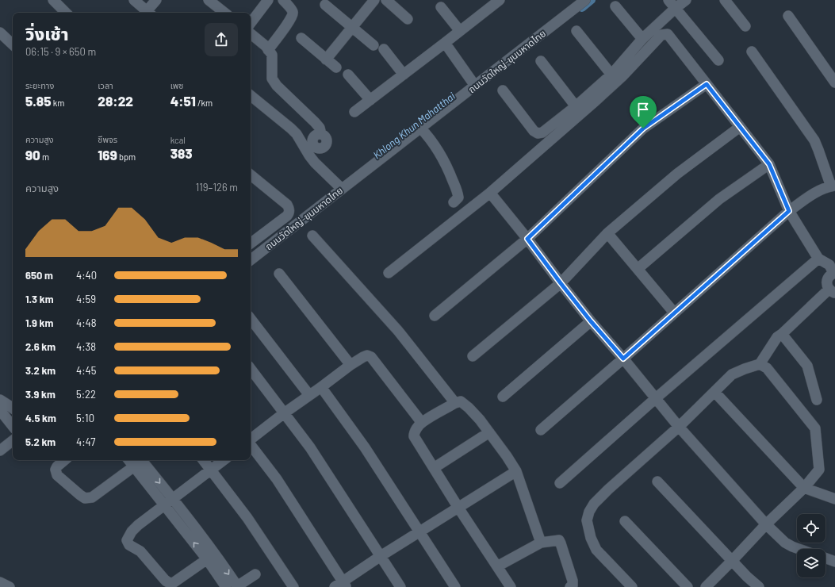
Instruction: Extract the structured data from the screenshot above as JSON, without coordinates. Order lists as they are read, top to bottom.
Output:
{
  "streets": {
    "street": ["ถนนวัดใหญ่-ขุนมหาดไทย"]
  },
  "water": ["Khlong Khun Mahatthai"],
  "page": {
    "heading": ["วิ่งเช้า", "06:15 · 9 × 650 m"],
    "stats": [
      ["ระยะทาง", "5.85 km"],
      ["เวลา", "28:22"],
      ["เพซ", "4:51 /km"],
      ["ความสูง", "90 m"],
      ["ชีพจร", "169 bpm"],
      ["kcal", "383"]
    ],
    "chart": ["ความสูง", "119–126 m"],
    "list": [
      {
        "name": "650 m",
        "note": "4:40"
      },
      {
        "name": "1.3 km",
        "note": "4:59"
      },
      {
        "name": "1.9 km",
        "note": "4:48"
      },
      {
        "name": "2.6 km",
        "note": "4:38"
      },
      {
        "name": "3.2 km",
        "note": "4:45"
      },
      {
        "name": "3.9 km",
        "note": "5:22"
      },
      {
        "name": "4.5 km",
        "note": "5:10"
      },
      {
        "name": "5.2 km",
        "note": "4:47"
      }
    ]
  }
}
